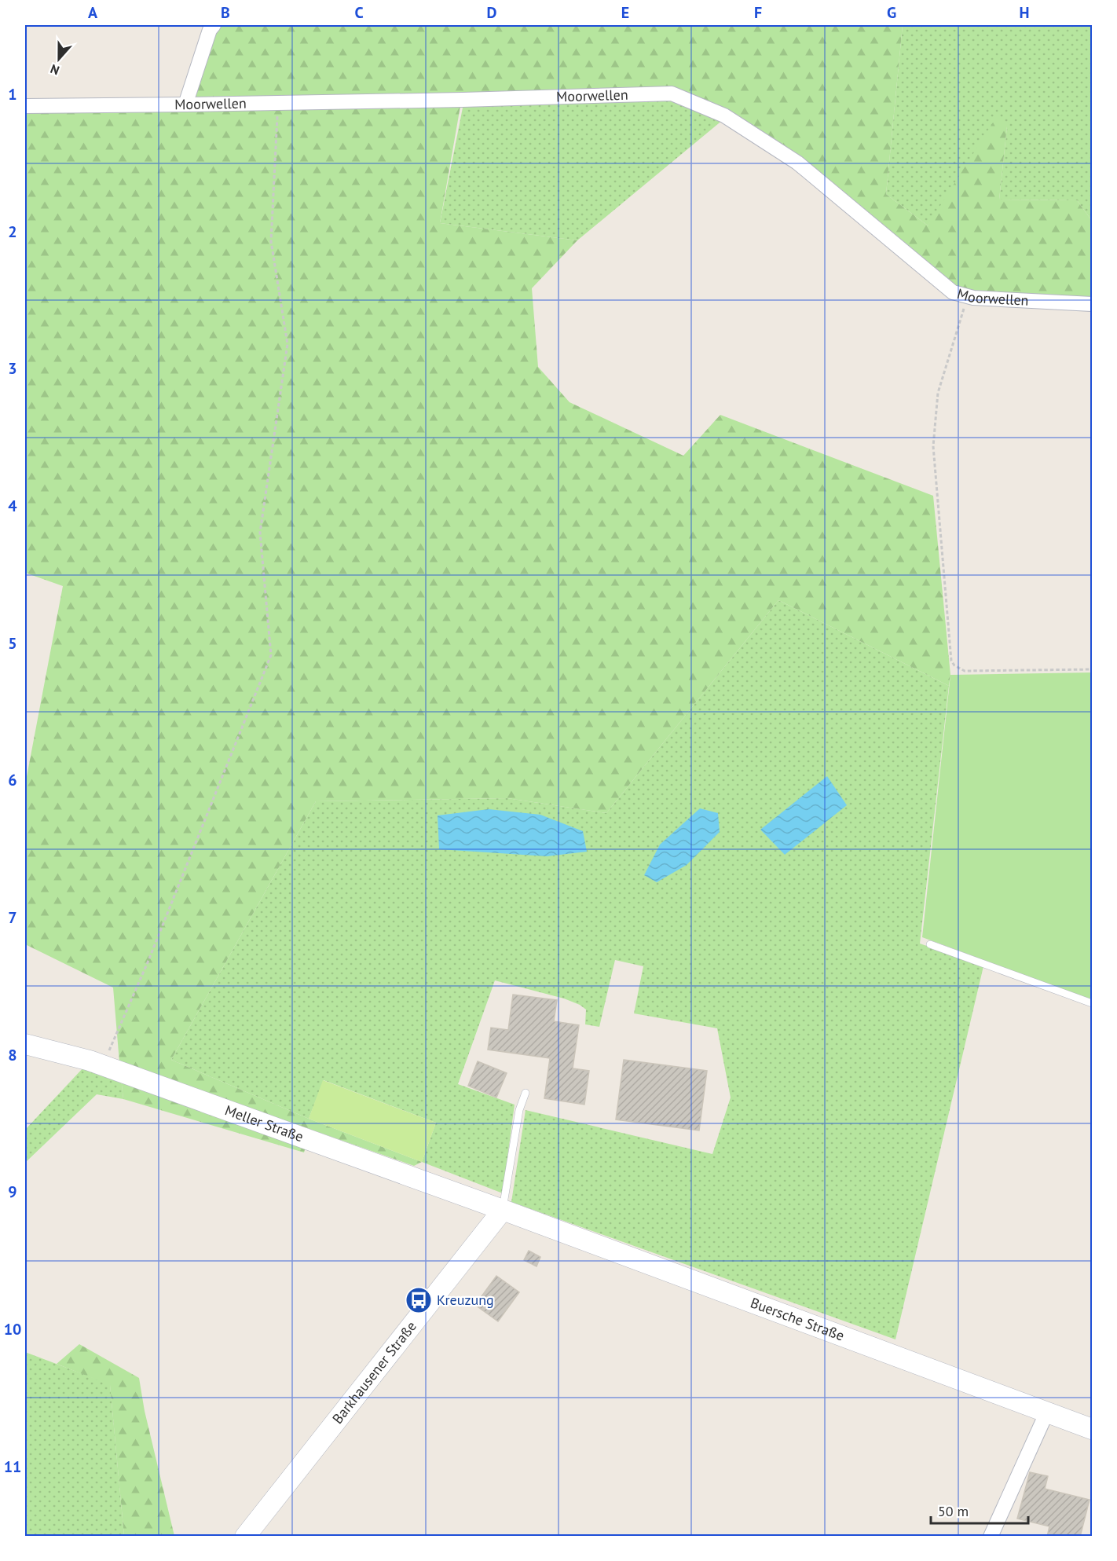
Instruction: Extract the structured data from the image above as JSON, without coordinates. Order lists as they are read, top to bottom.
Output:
{
  "streets": {
    "main road": ["Meller Straße", "Buersche Straße", "Barkhausener Straße"],
    "street": ["Moorwellen"]
  },
  "crossings": [
    ["Meller Straße", "Buersche Straße"],
    ["Meller Straße", "Barkhausener Straße"],
    ["Buersche Straße", "Barkhausener Straße"]
  ],
  "places": {
    "bus stop": ["Kreuzung"]
  },
  "scale_bar": "50 m",
  "north": "bottom",
  "grid": {
    "columns": [
      "A",
      "B",
      "C",
      "D",
      "E",
      "F",
      "G",
      "H"
    ],
    "rows": [
      "1",
      "2",
      "3",
      "4",
      "5",
      "6",
      "7",
      "8",
      "9",
      "10",
      "11"
    ]
  }
}
